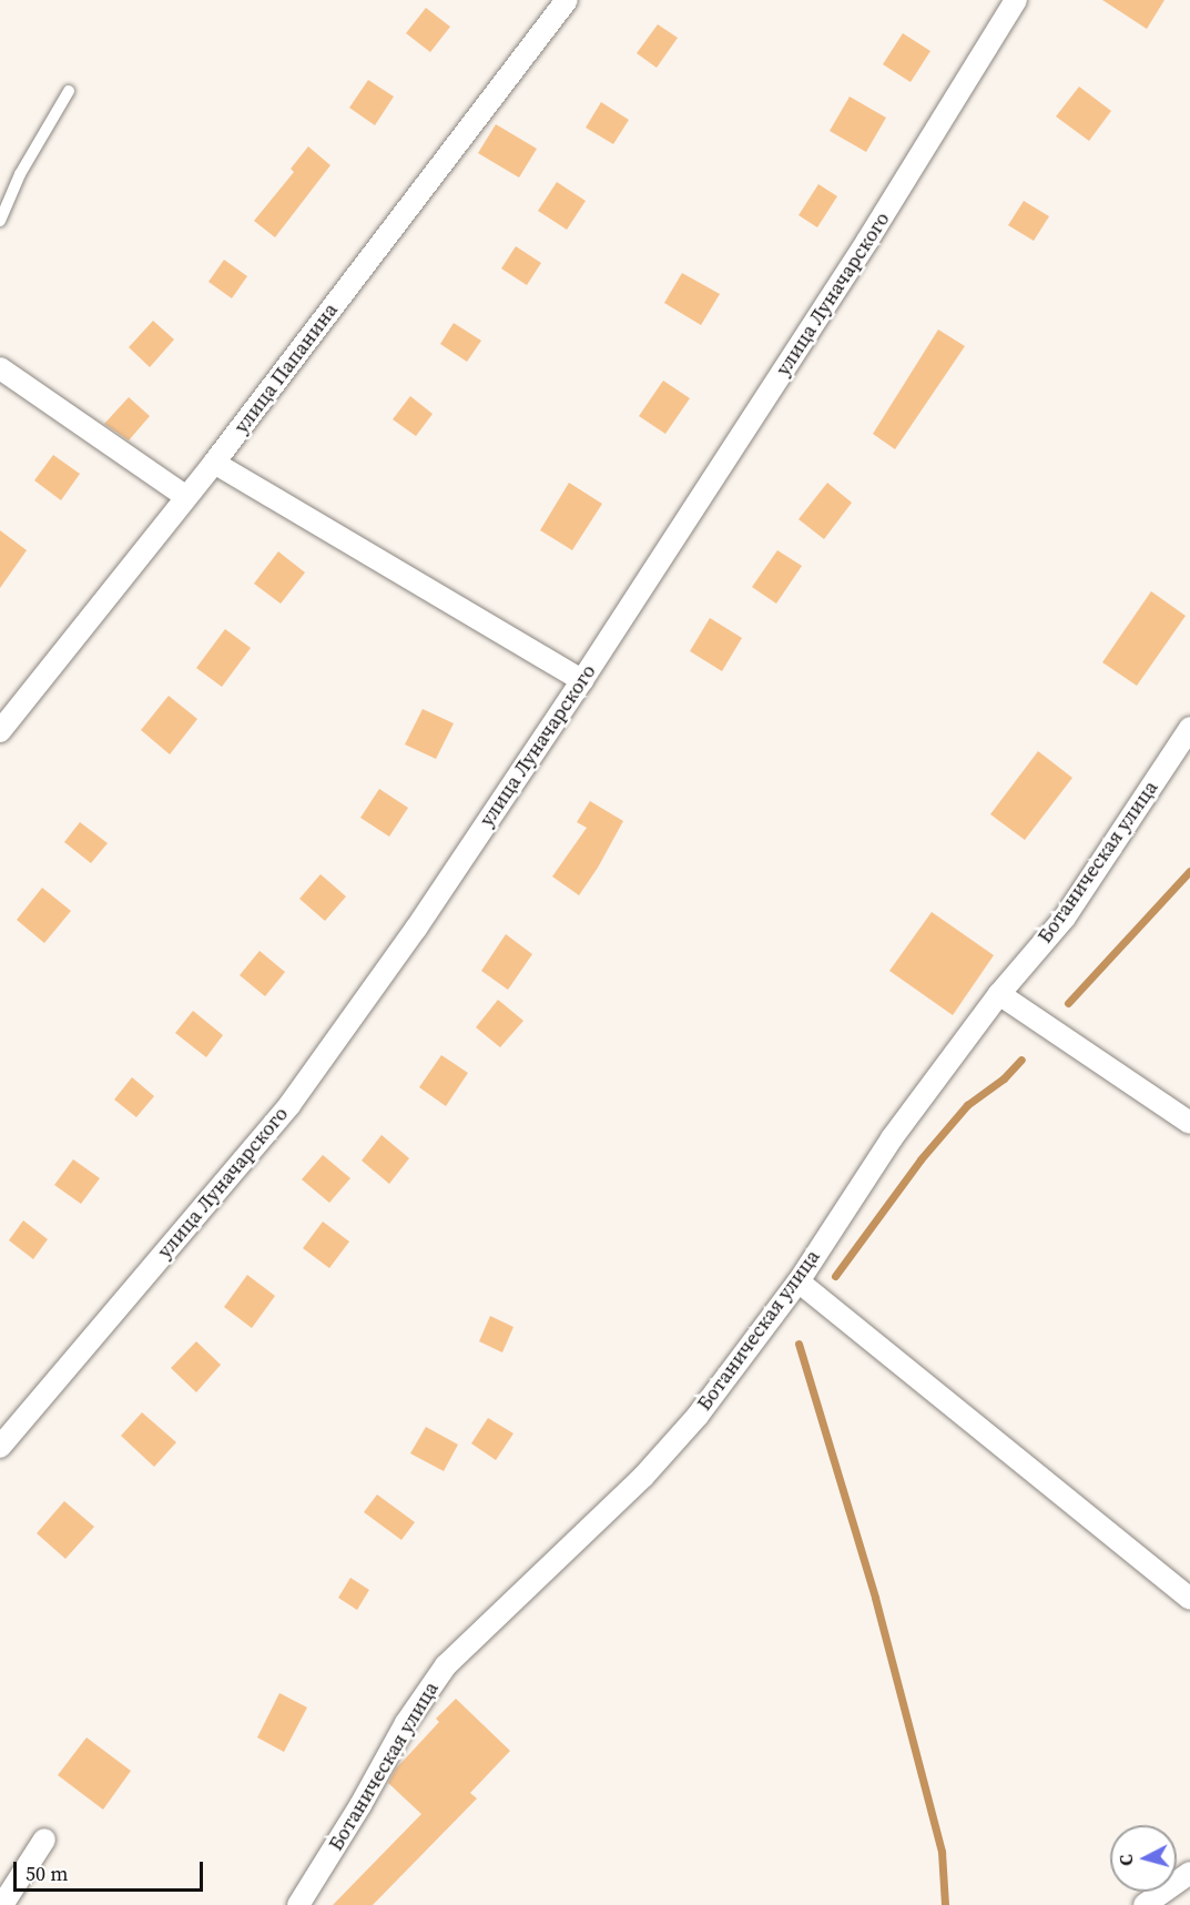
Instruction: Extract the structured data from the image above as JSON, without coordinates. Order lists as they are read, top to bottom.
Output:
{
  "streets": {
    "street": ["улица Луначарского", "улица Папанина", "Ботаническая улица"]
  },
  "scale_bar": "50 m",
  "north": "left"
}
